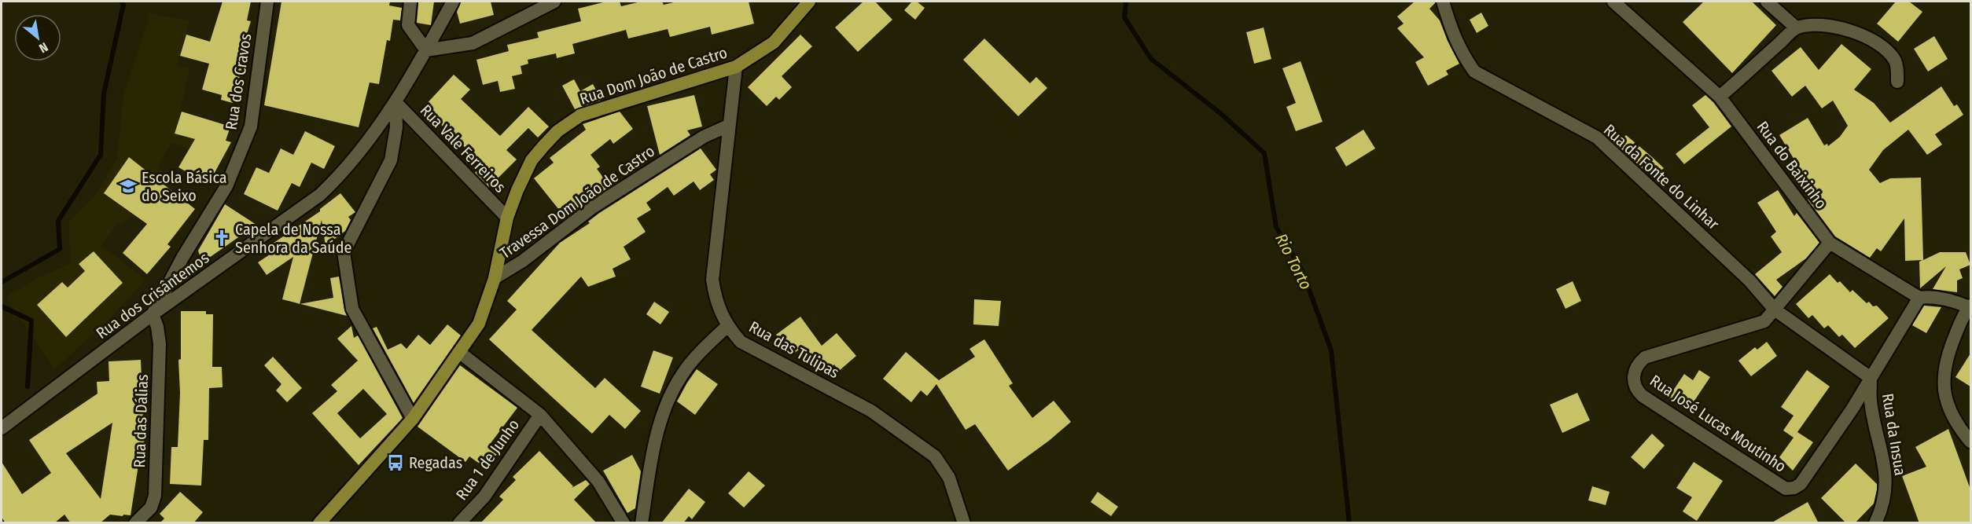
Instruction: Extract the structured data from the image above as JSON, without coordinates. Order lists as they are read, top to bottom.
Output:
{
  "streets": {
    "main road": ["Rua Dom João de Castro"],
    "street": [
      "Rua dos Cravos",
      "Rua Vale Ferreiros",
      "Rua do Baixinho",
      "Rua da Fonte do Linhar",
      "Travessa Dom João de Castro",
      "Rua dos Crisântemos",
      "Rua das Tulipas",
      "Rua das Dálias",
      "Rua José Lucas Moutinho",
      "Rua da Insua",
      "Rua 1 de Junho"
    ]
  },
  "crossings": [
    ["Rua Dom João de Castro", "Rua Vale Ferreiros"],
    ["Rua Dom João de Castro", "Travessa Dom João de Castro"],
    ["Rua Dom João de Castro", "Rua das Tulipas"],
    ["Rua dos Cravos", "Rua dos Crisântemos"],
    ["Rua dos Cravos", "Rua das Dálias"],
    ["Rua Vale Ferreiros", "Rua dos Crisântemos"],
    ["Rua da Fonte do Linhar", "Rua José Lucas Moutinho"],
    ["Rua da Fonte do Linhar", "Rua da Insua"],
    ["Travessa Dom João de Castro", "Rua das Tulipas"],
    ["Rua dos Crisântemos", "Rua das Dálias"],
    ["Rua José Lucas Moutinho", "Rua da Insua"]
  ],
  "water": ["Rio Torto"],
  "places": {
    "school or university": ["Escola Básica do Seixo"],
    "church": ["Capela de Nossa Senhora da Saúde"],
    "bus stop": ["Regadas"]
  },
  "north": "bottom right"
}
